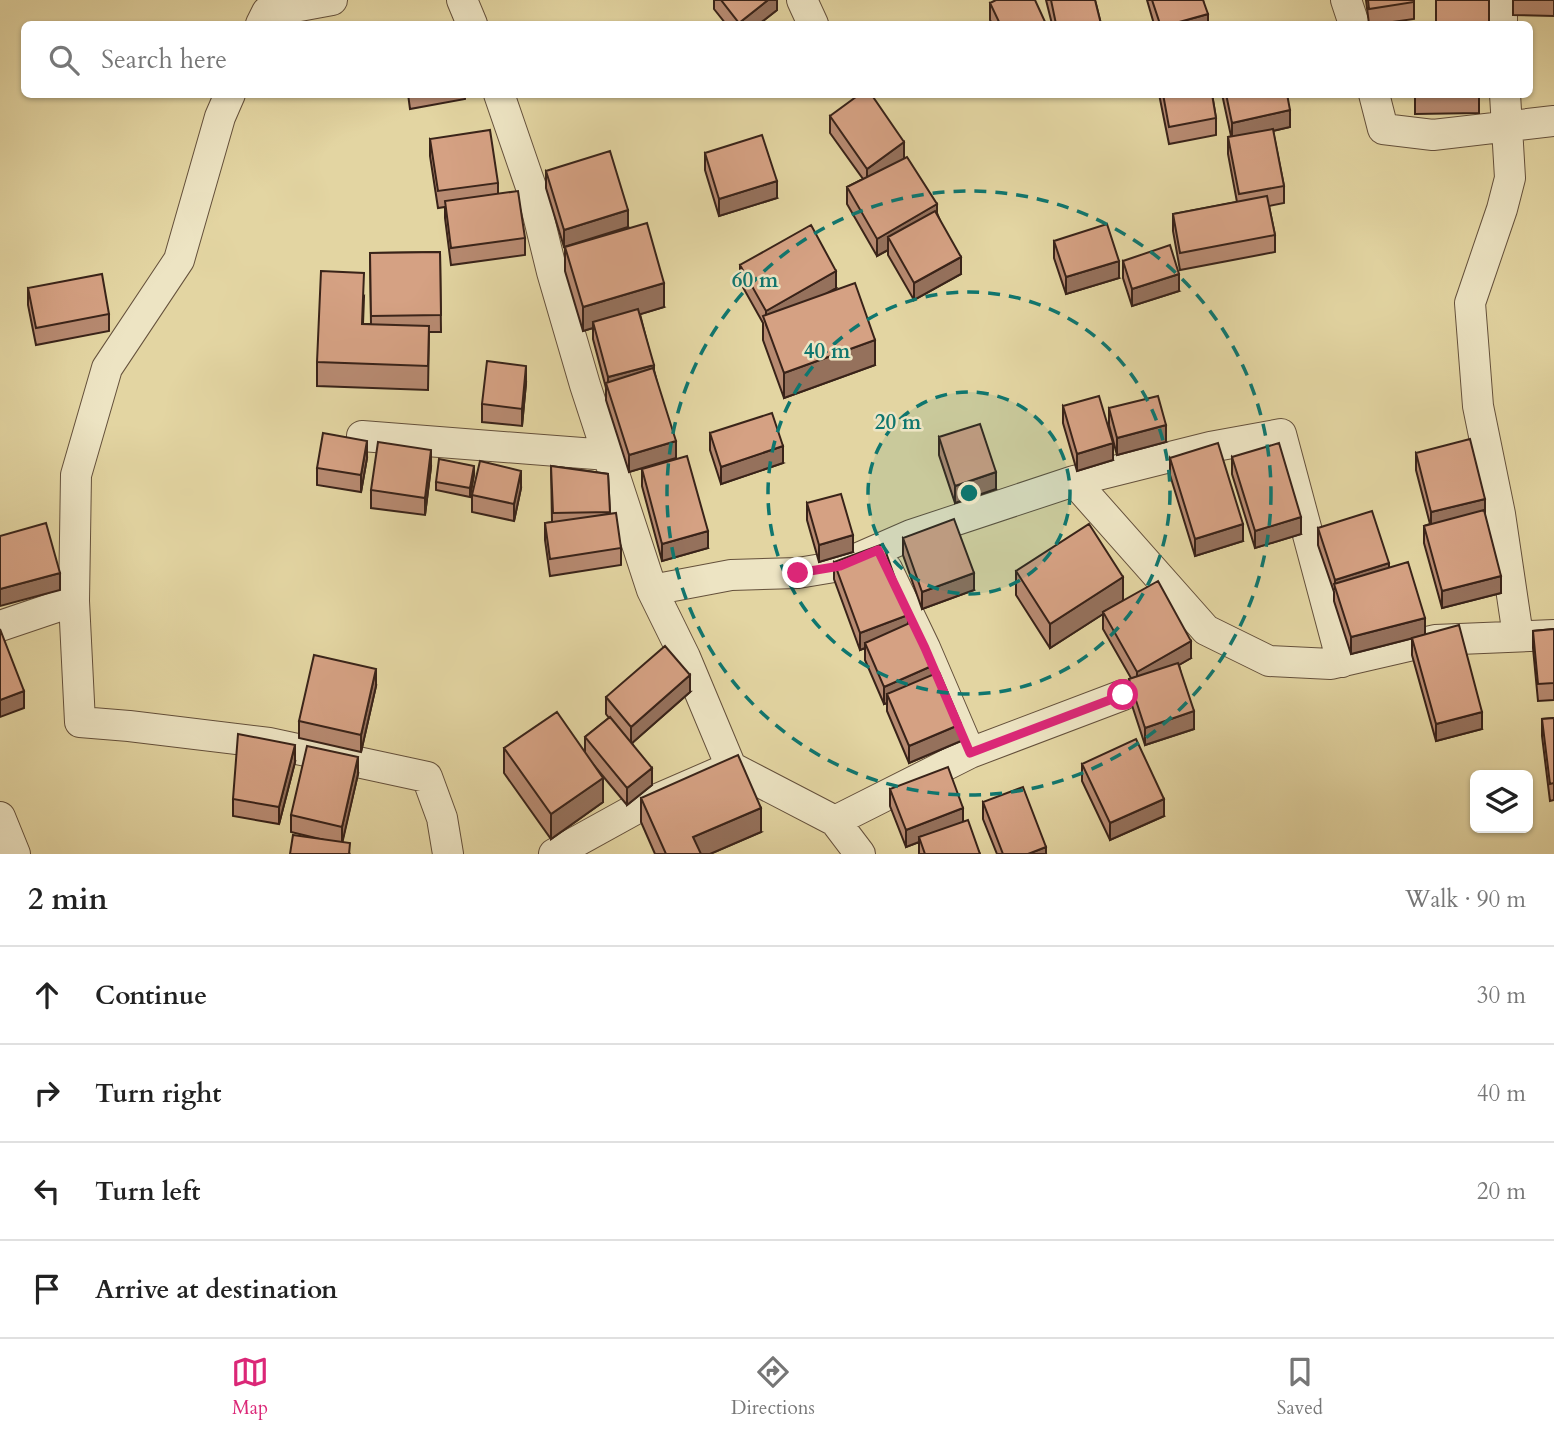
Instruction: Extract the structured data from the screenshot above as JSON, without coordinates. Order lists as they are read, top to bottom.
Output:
{
  "page": {
    "search": "Search here",
    "heading": ["2 min", "Walk · 90 m"],
    "list": [
      ["Continue", "30 m"],
      ["Turn right", "40 m"],
      ["Turn left", "20 m"],
      "Arrive at destination"
    ],
    "nav": ["Map", "Directions", "Saved"]
  },
  "rings": ["60 m", "40 m", "20 m"]
}
